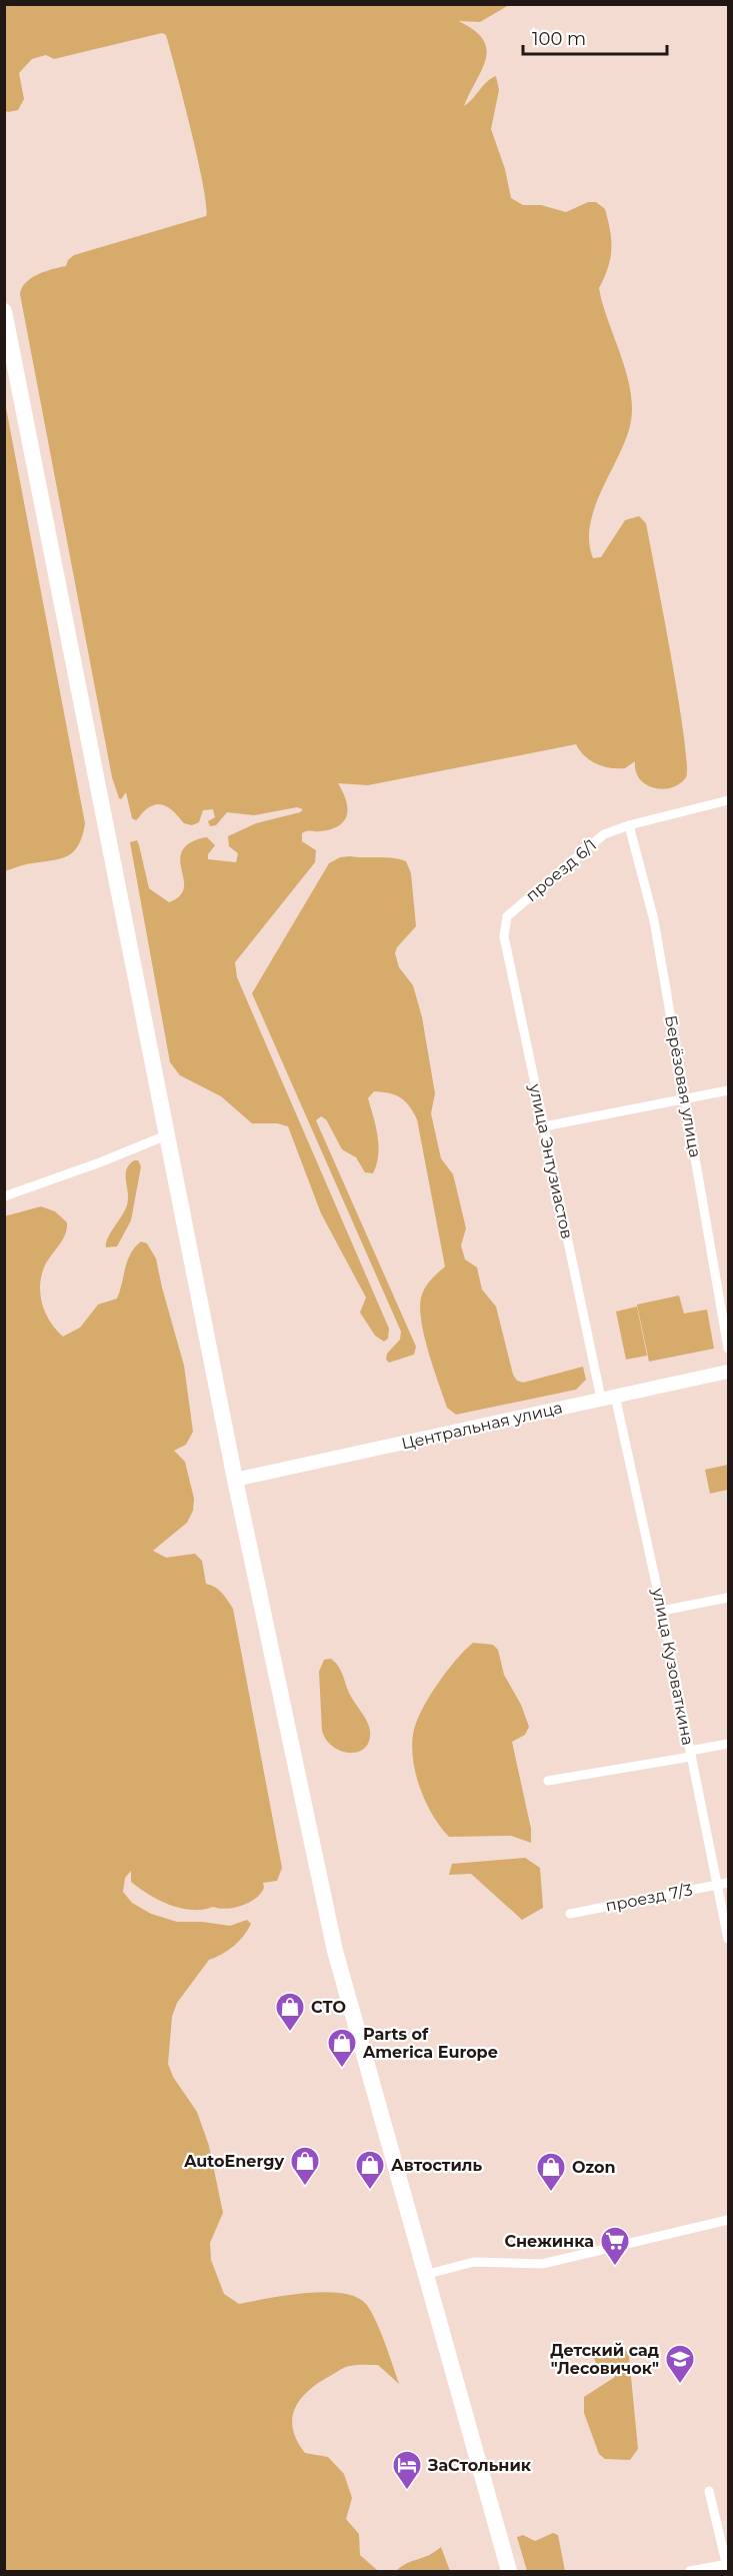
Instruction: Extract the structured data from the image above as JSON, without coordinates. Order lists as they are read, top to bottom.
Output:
{
  "streets": {
    "street": [
      "проезд 6/1",
      "Берёзовая улица",
      "улица Энтузиастов",
      "Центральная улица",
      "улица Кузоваткина",
      "проезд 7/3"
    ]
  },
  "crossings": [
    ["проезд 6/1", "Берёзовая улица"],
    ["проезд 6/1", "улица Энтузиастов"],
    ["улица Энтузиастов", "Центральная улица"],
    ["улица Энтузиастов", "улица Кузоваткина"],
    ["Центральная улица", "улица Кузоваткина"],
    ["улица Кузоваткина", "проезд 7/3"]
  ],
  "places": {
    "shop": [
      "СТО",
      "Parts of America Europe",
      "AutoEnergy",
      "Автостиль",
      "Ozon"
    ],
    "supermarket": ["Снежинка"],
    "school or university": ["Детский сад \"Лесовичок\""],
    "hotel": ["ЗаСтольник"]
  },
  "scale_bar": "100 m"
}
